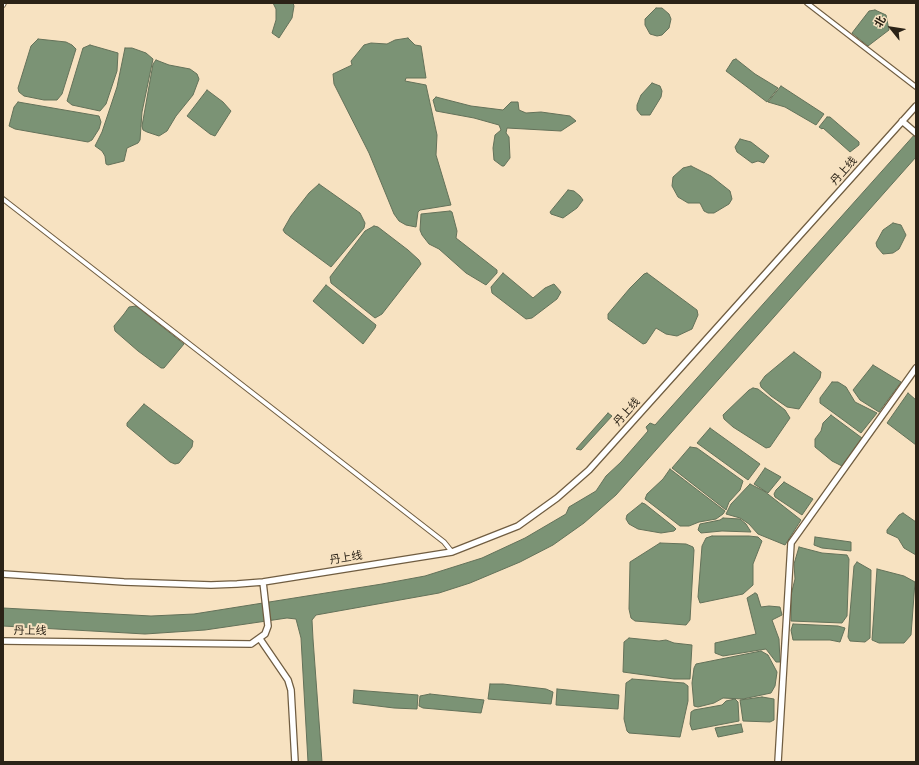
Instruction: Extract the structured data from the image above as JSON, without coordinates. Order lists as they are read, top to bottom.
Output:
{
  "streets": {
    "main road": ["丹上线"]
  },
  "north": "top left"
}
